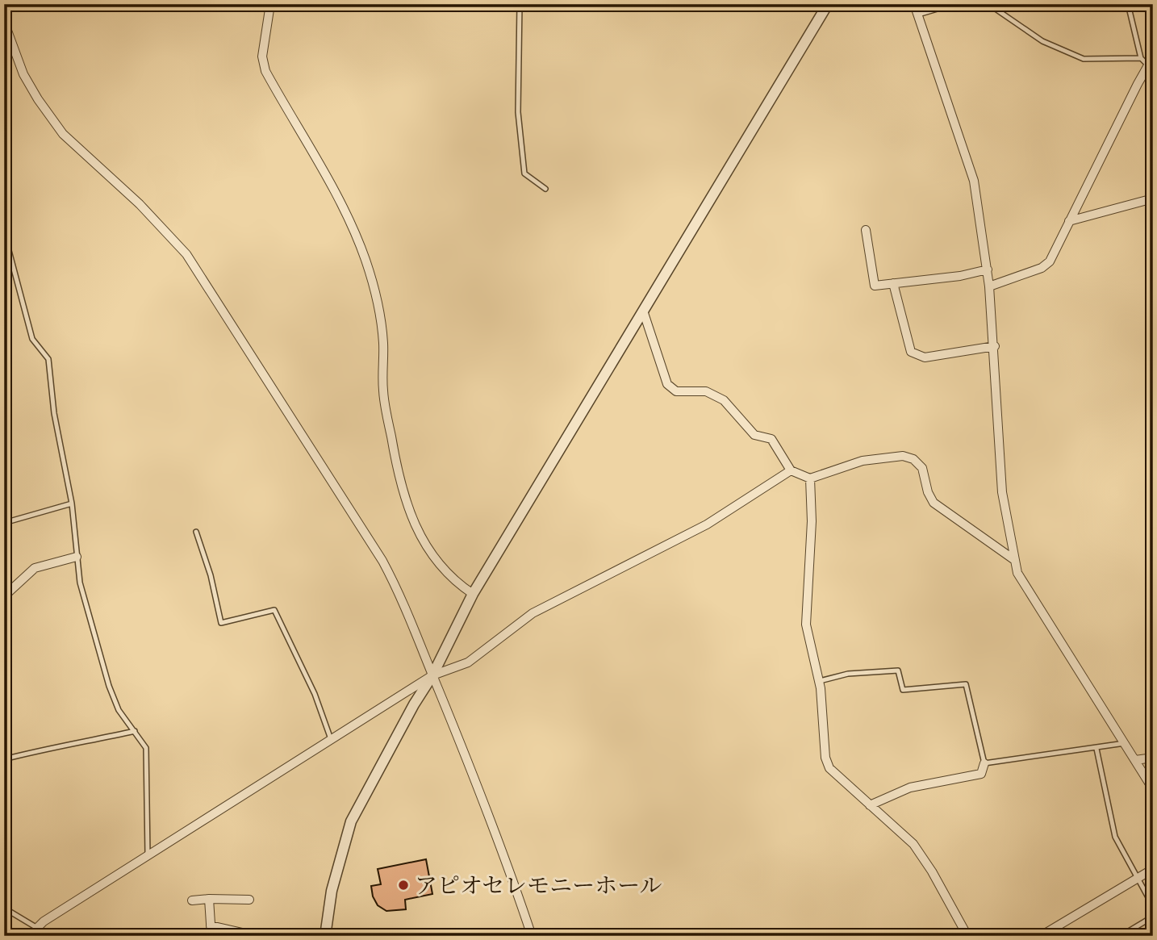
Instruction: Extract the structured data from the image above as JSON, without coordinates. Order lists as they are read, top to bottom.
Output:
{
  "places": ["アピオセレモニーホール"]
}
